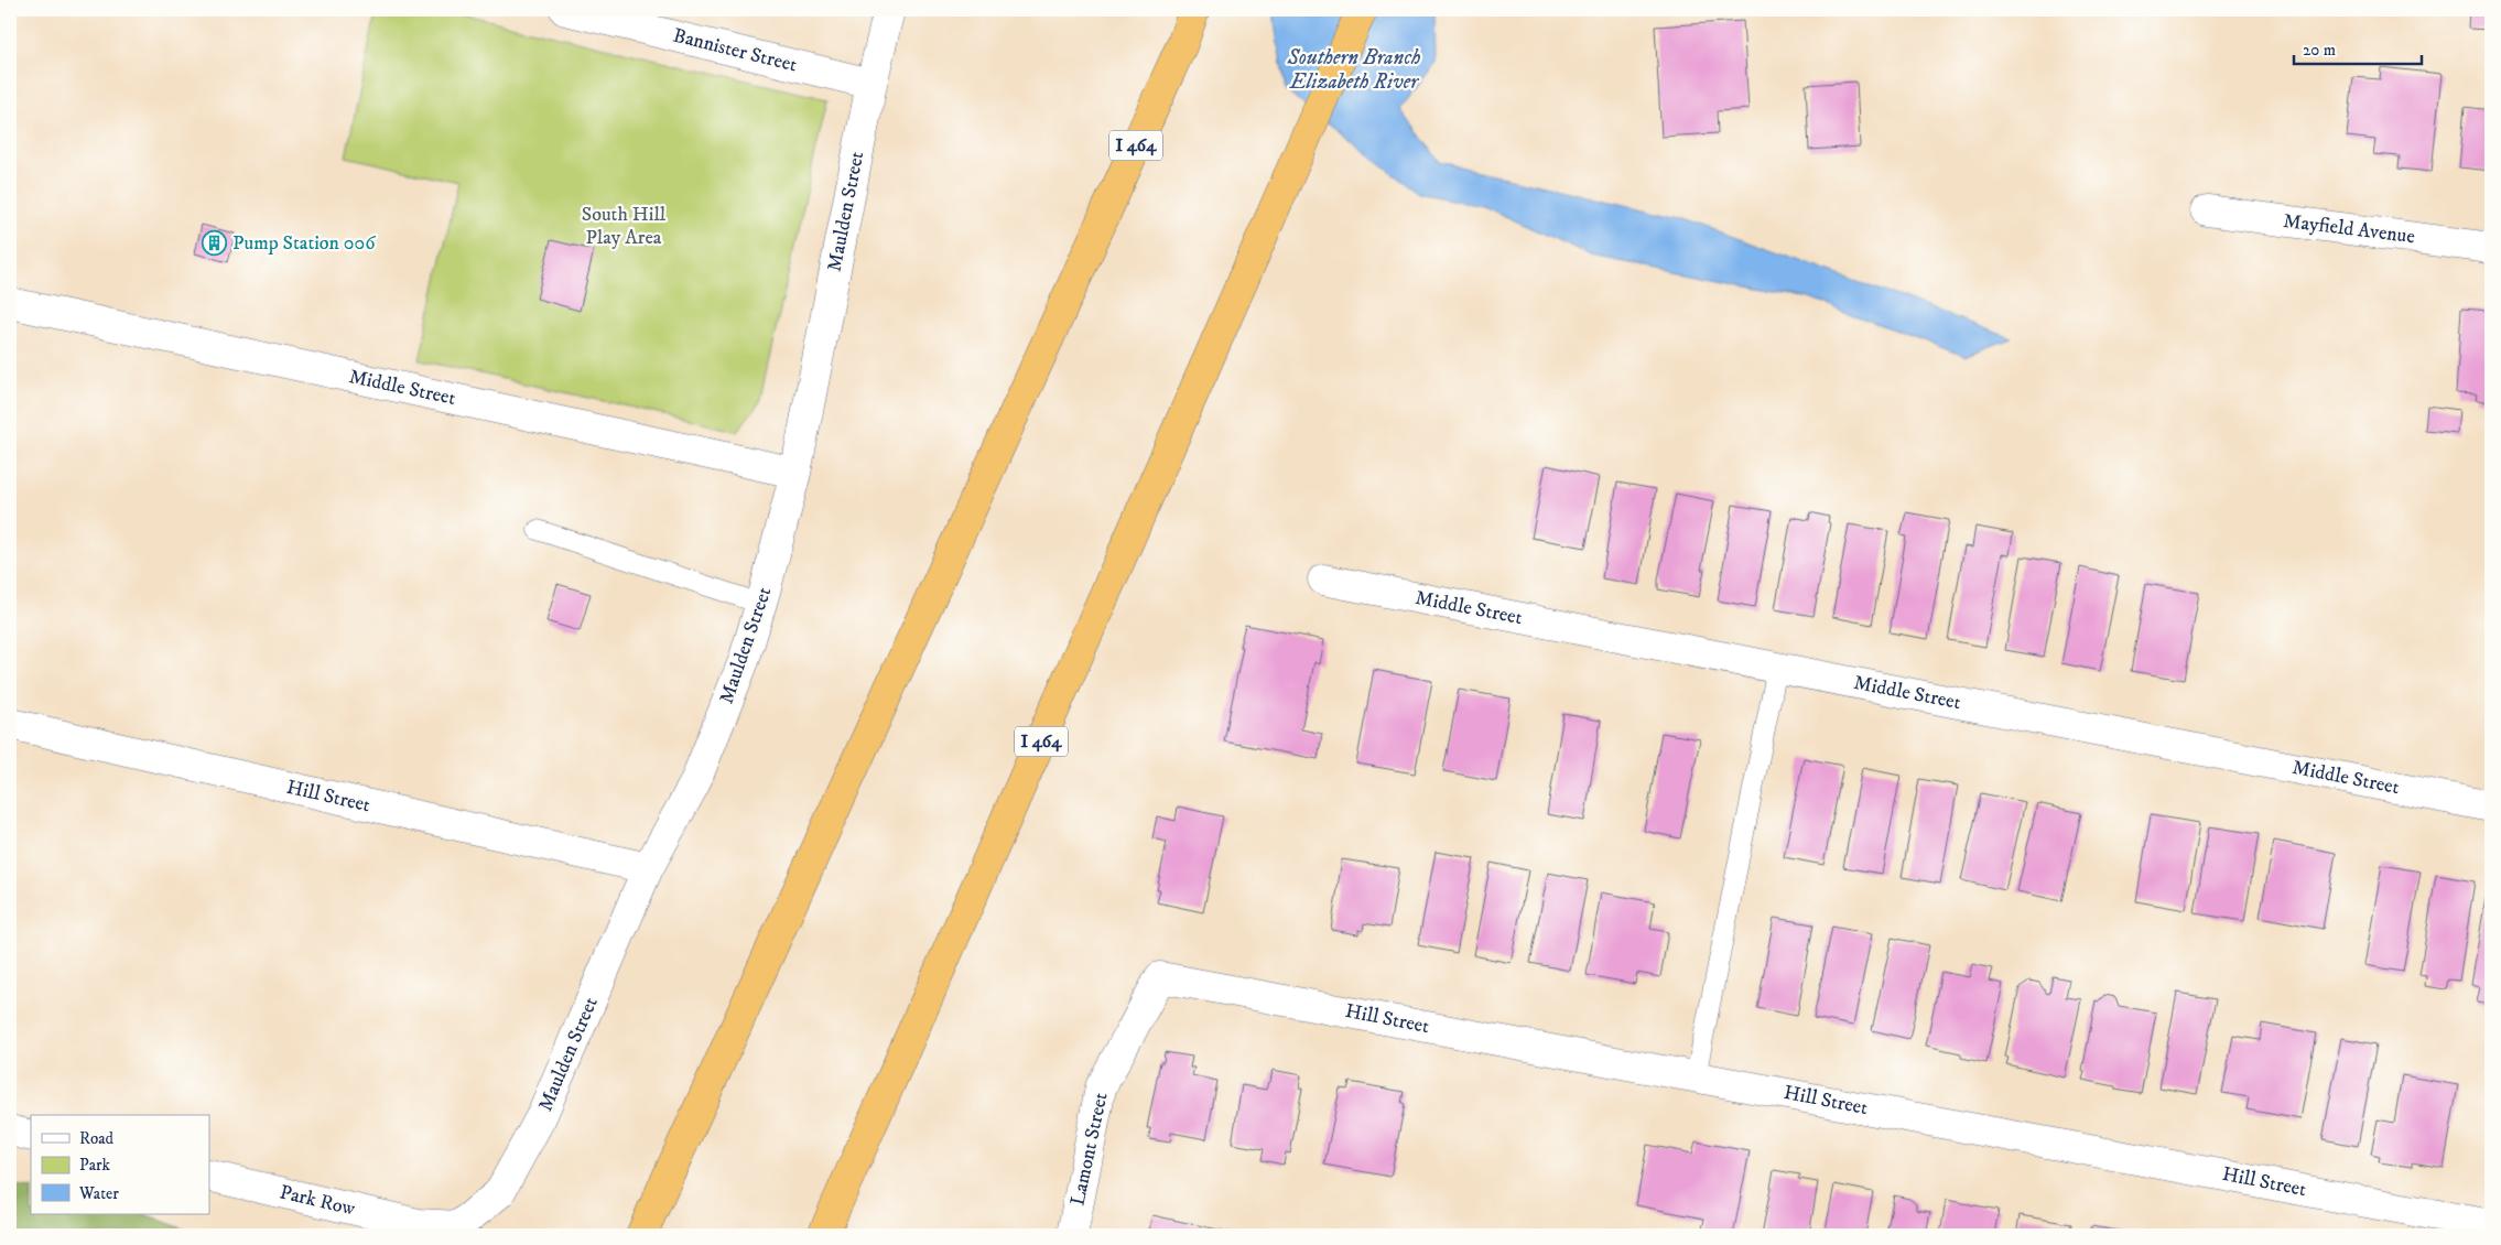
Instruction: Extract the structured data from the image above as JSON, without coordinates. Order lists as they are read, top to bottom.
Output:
{
  "streets": {
    "highway": ["I 464"],
    "street": [
      "Bannister Street",
      "Maulden Street",
      "Mayfield Avenue",
      "Middle Street",
      "Hill Street",
      "Lamont Street",
      "Park Row"
    ]
  },
  "crossings": [
    ["Bannister Street", "Maulden Street"],
    ["Maulden Street", "Middle Street"],
    ["Maulden Street", "Hill Street"],
    ["Maulden Street", "Park Row"],
    ["Hill Street", "Lamont Street"]
  ],
  "water": ["Southern Branch Elizabeth River"],
  "parks": ["South Hill Play Area"],
  "places": {
    "building": ["Pump Station 006"]
  },
  "legend": ["Road", "Park", "Water"],
  "scale_bar": "20 m"
}
